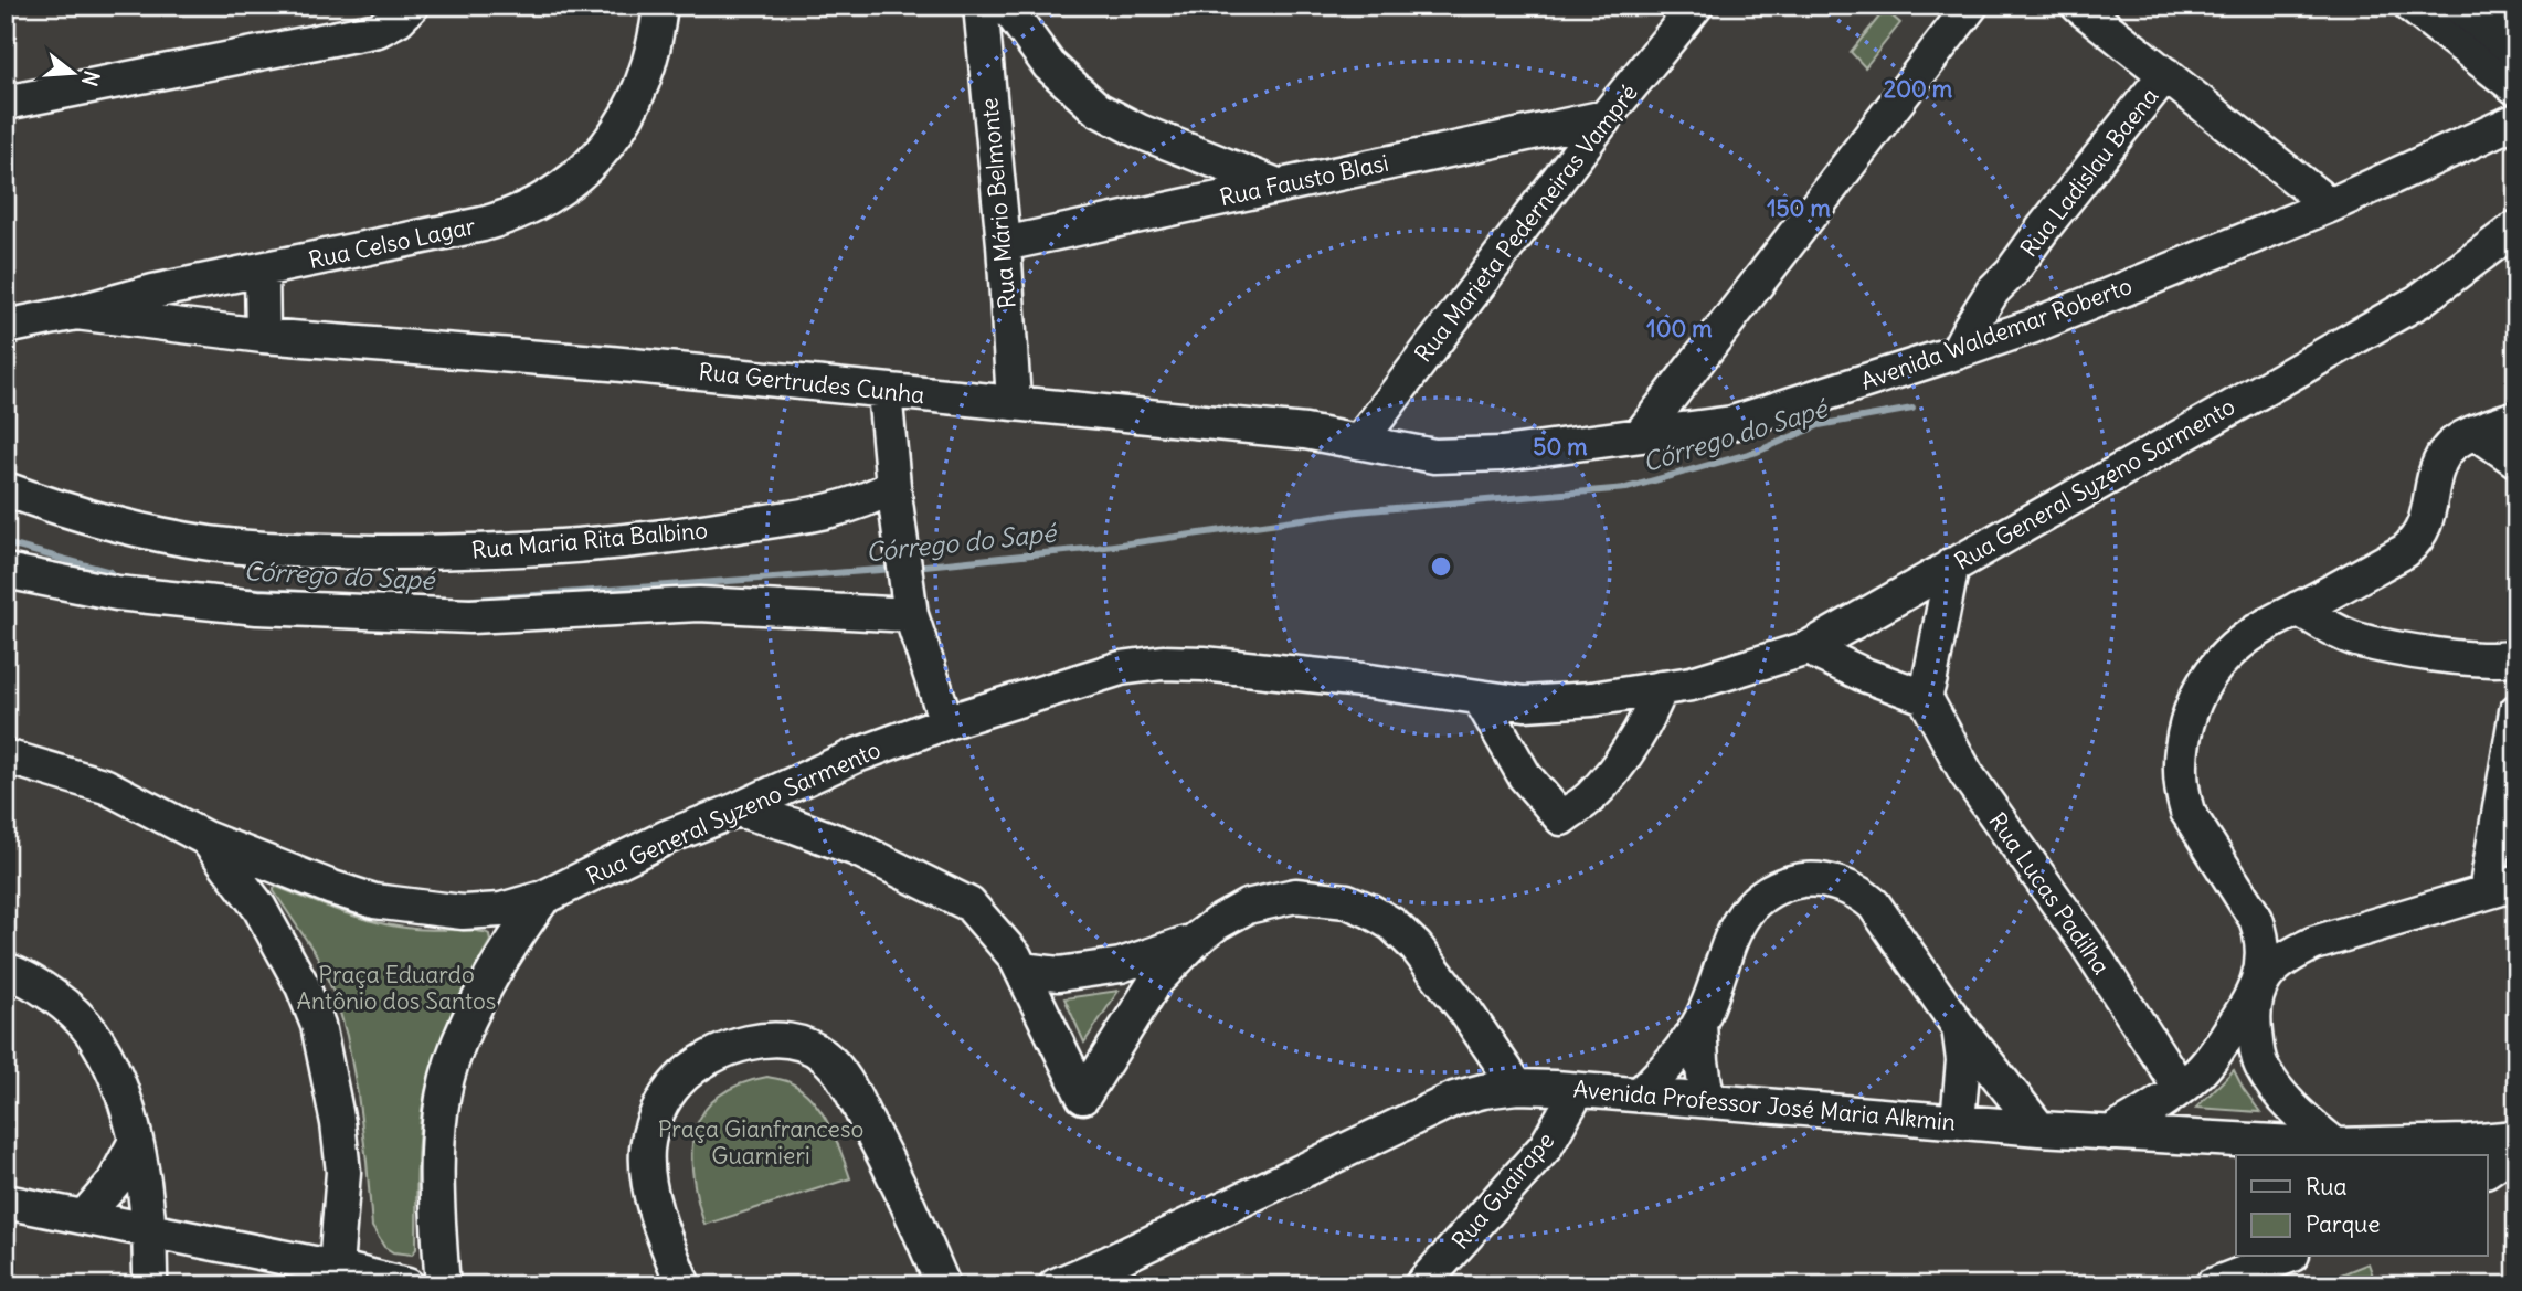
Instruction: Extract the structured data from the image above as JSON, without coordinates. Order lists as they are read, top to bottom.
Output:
{
  "streets": {
    "street": [
      "Rua Ladislau Baena",
      "Rua Fausto Blasi",
      "Rua Mário Belmonte",
      "Rua Marieta Pederneiras Vampré",
      "Rua Celso Lagar",
      "Avenida Waldemar Roberto",
      "Rua Gertrudes Cunha",
      "Rua General Syzeno Sarmento",
      "Rua Maria Rita Balbino",
      "Rua Lucas Padilha",
      "Avenida Professor José Maria Alkmin",
      "Rua Guairape"
    ]
  },
  "crossings": [
    ["Rua Ladislau Baena", "Avenida Waldemar Roberto"],
    ["Rua Fausto Blasi", "Rua Mário Belmonte"],
    ["Rua Fausto Blasi", "Rua Marieta Pederneiras Vampré"],
    ["Rua Mário Belmonte", "Rua Gertrudes Cunha"],
    ["Rua Marieta Pederneiras Vampré", "Avenida Waldemar Roberto"],
    ["Rua Marieta Pederneiras Vampré", "Rua Gertrudes Cunha"],
    ["Rua Celso Lagar", "Rua Gertrudes Cunha"],
    ["Avenida Waldemar Roberto", "Rua Gertrudes Cunha"],
    ["Avenida Professor José Maria Alkmin", "Rua Guairape"]
  ],
  "water": ["Córrego do Sapé"],
  "parks": ["Praça Eduardo Antônio dos Santos", "Praça Gianfranceso Guarnieri"],
  "legend": ["Rua", "Parque"],
  "north": "right",
  "rings": [
    "200 m",
    "150 m",
    "100 m",
    "50 m"
  ]
}
